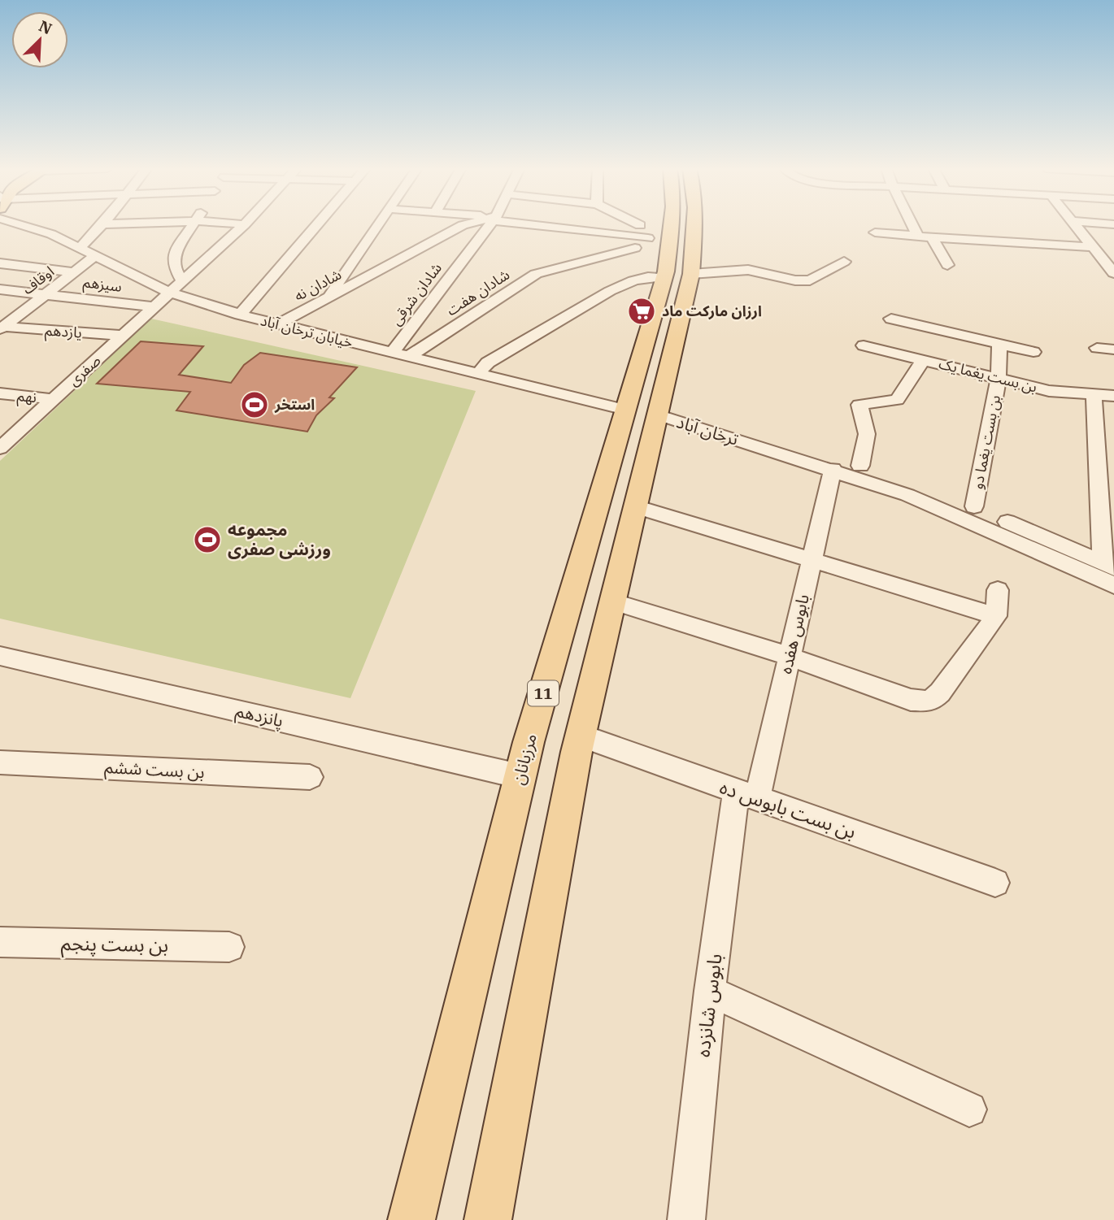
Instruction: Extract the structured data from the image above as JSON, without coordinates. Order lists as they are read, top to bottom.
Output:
{
  "streets": {
    "main road": ["11", "مرزبانان"],
    "street": [
      "اوقاف",
      "سیزهم",
      "شادان نه",
      "شادان هفت",
      "شادان شرقی",
      "یازدهم",
      "خیابان ترخان آباد",
      "صفری",
      "بن بست یغما یک",
      "نهم",
      "ترخان آباد",
      "بن بست یغما دو",
      "بابوس هفده",
      "پانزدهم",
      "بن بست ششم",
      "بن بست بابوس ده",
      "بن بست پنجم",
      "بابوس شانزده"
    ]
  },
  "crossings": [
    ["اوقاف", "سیزهم"],
    ["اوقاف", "یازدهم"],
    ["اوقاف", "خیابان ترخان آباد"],
    ["سیزهم", "صفری"],
    ["شادان نه", "خیابان ترخان آباد"],
    ["شادان هفت", "خیابان ترخان آباد"],
    ["شادان شرقی", "خیابان ترخان آباد"],
    ["یازدهم", "صفری"],
    ["خیابان ترخان آباد", "صفری"],
    ["خیابان ترخان آباد", "مرزبانان"],
    ["صفری", "نهم"],
    ["بن بست یغما یک", "بن بست یغما دو"],
    ["ترخان آباد", "بن بست یغما دو"],
    ["ترخان آباد", "بابوس هفده"],
    ["ترخان آباد", "مرزبانان"],
    ["بابوس هفده", "بن بست بابوس ده"],
    ["بابوس هفده", "بابوس شانزده"],
    ["پانزدهم", "مرزبانان"],
    ["مرزبانان", "بن بست بابوس ده"],
    ["بن بست بابوس ده", "بابوس شانزده"]
  ],
  "places": {
    "supermarket": ["ارزان مارکت ماد"],
    "sports": ["استخر", "مجموعه ورزشی صفری"]
  },
  "north": "top right"
}
